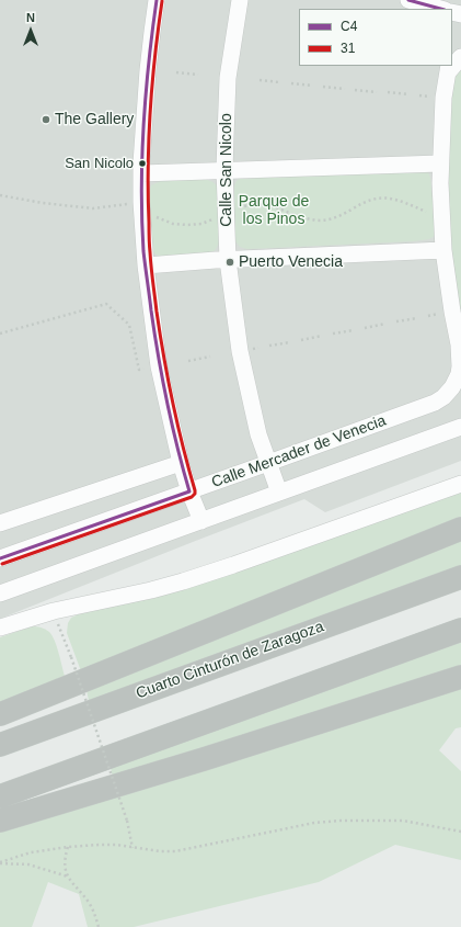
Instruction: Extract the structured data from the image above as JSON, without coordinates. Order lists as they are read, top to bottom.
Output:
{
  "streets": {
    "highway": ["Cuarto Cinturón de Zaragoza"],
    "street": ["Calle San Nicolo", "Calle Mercader de Venecia"]
  },
  "crossings": [
    ["Calle San Nicolo", "Calle Mercader de Venecia"]
  ],
  "parks": ["Parque de los Pinos"],
  "places": ["The Gallery", "San Nicolo", "Puerto Venecia"],
  "lines": ["transit line C4", "transit line 31"],
  "legend": ["C4", "31"],
  "north": "top"
}
